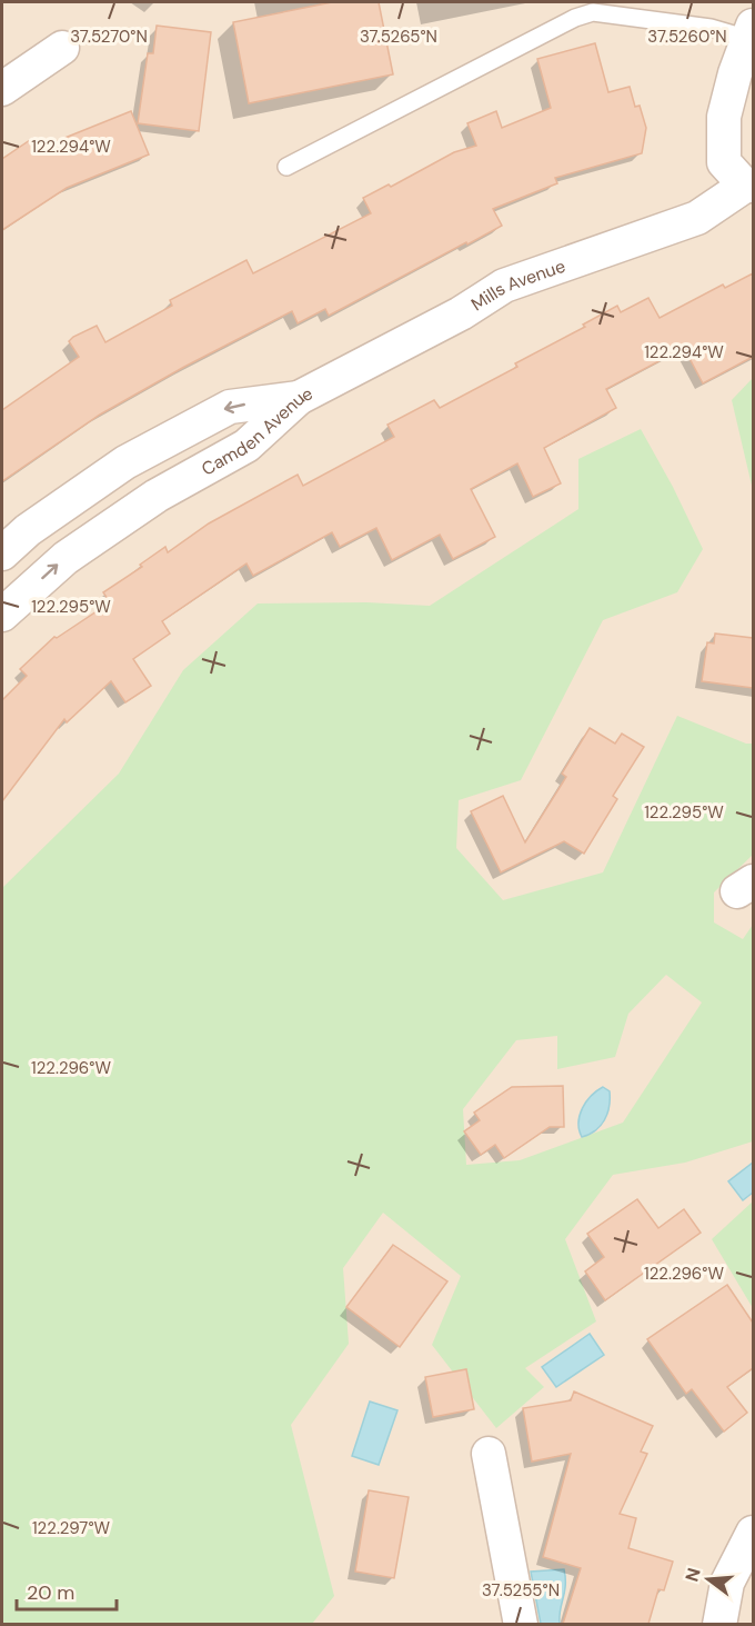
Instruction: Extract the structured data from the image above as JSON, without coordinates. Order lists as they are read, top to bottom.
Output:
{
  "streets": {
    "street": ["Mills Avenue", "Camden Avenue"]
  },
  "crossings": [
    ["Mills Avenue", "Camden Avenue"]
  ],
  "scale_bar": "20 m",
  "north": "left",
  "coordinates": [
    "37.5270°N",
    "37.5265°N",
    "37.5260°N",
    "122.294°W",
    "122.295°W",
    "122.296°W",
    "122.297°W",
    "37.5255°N"
  ]
}
